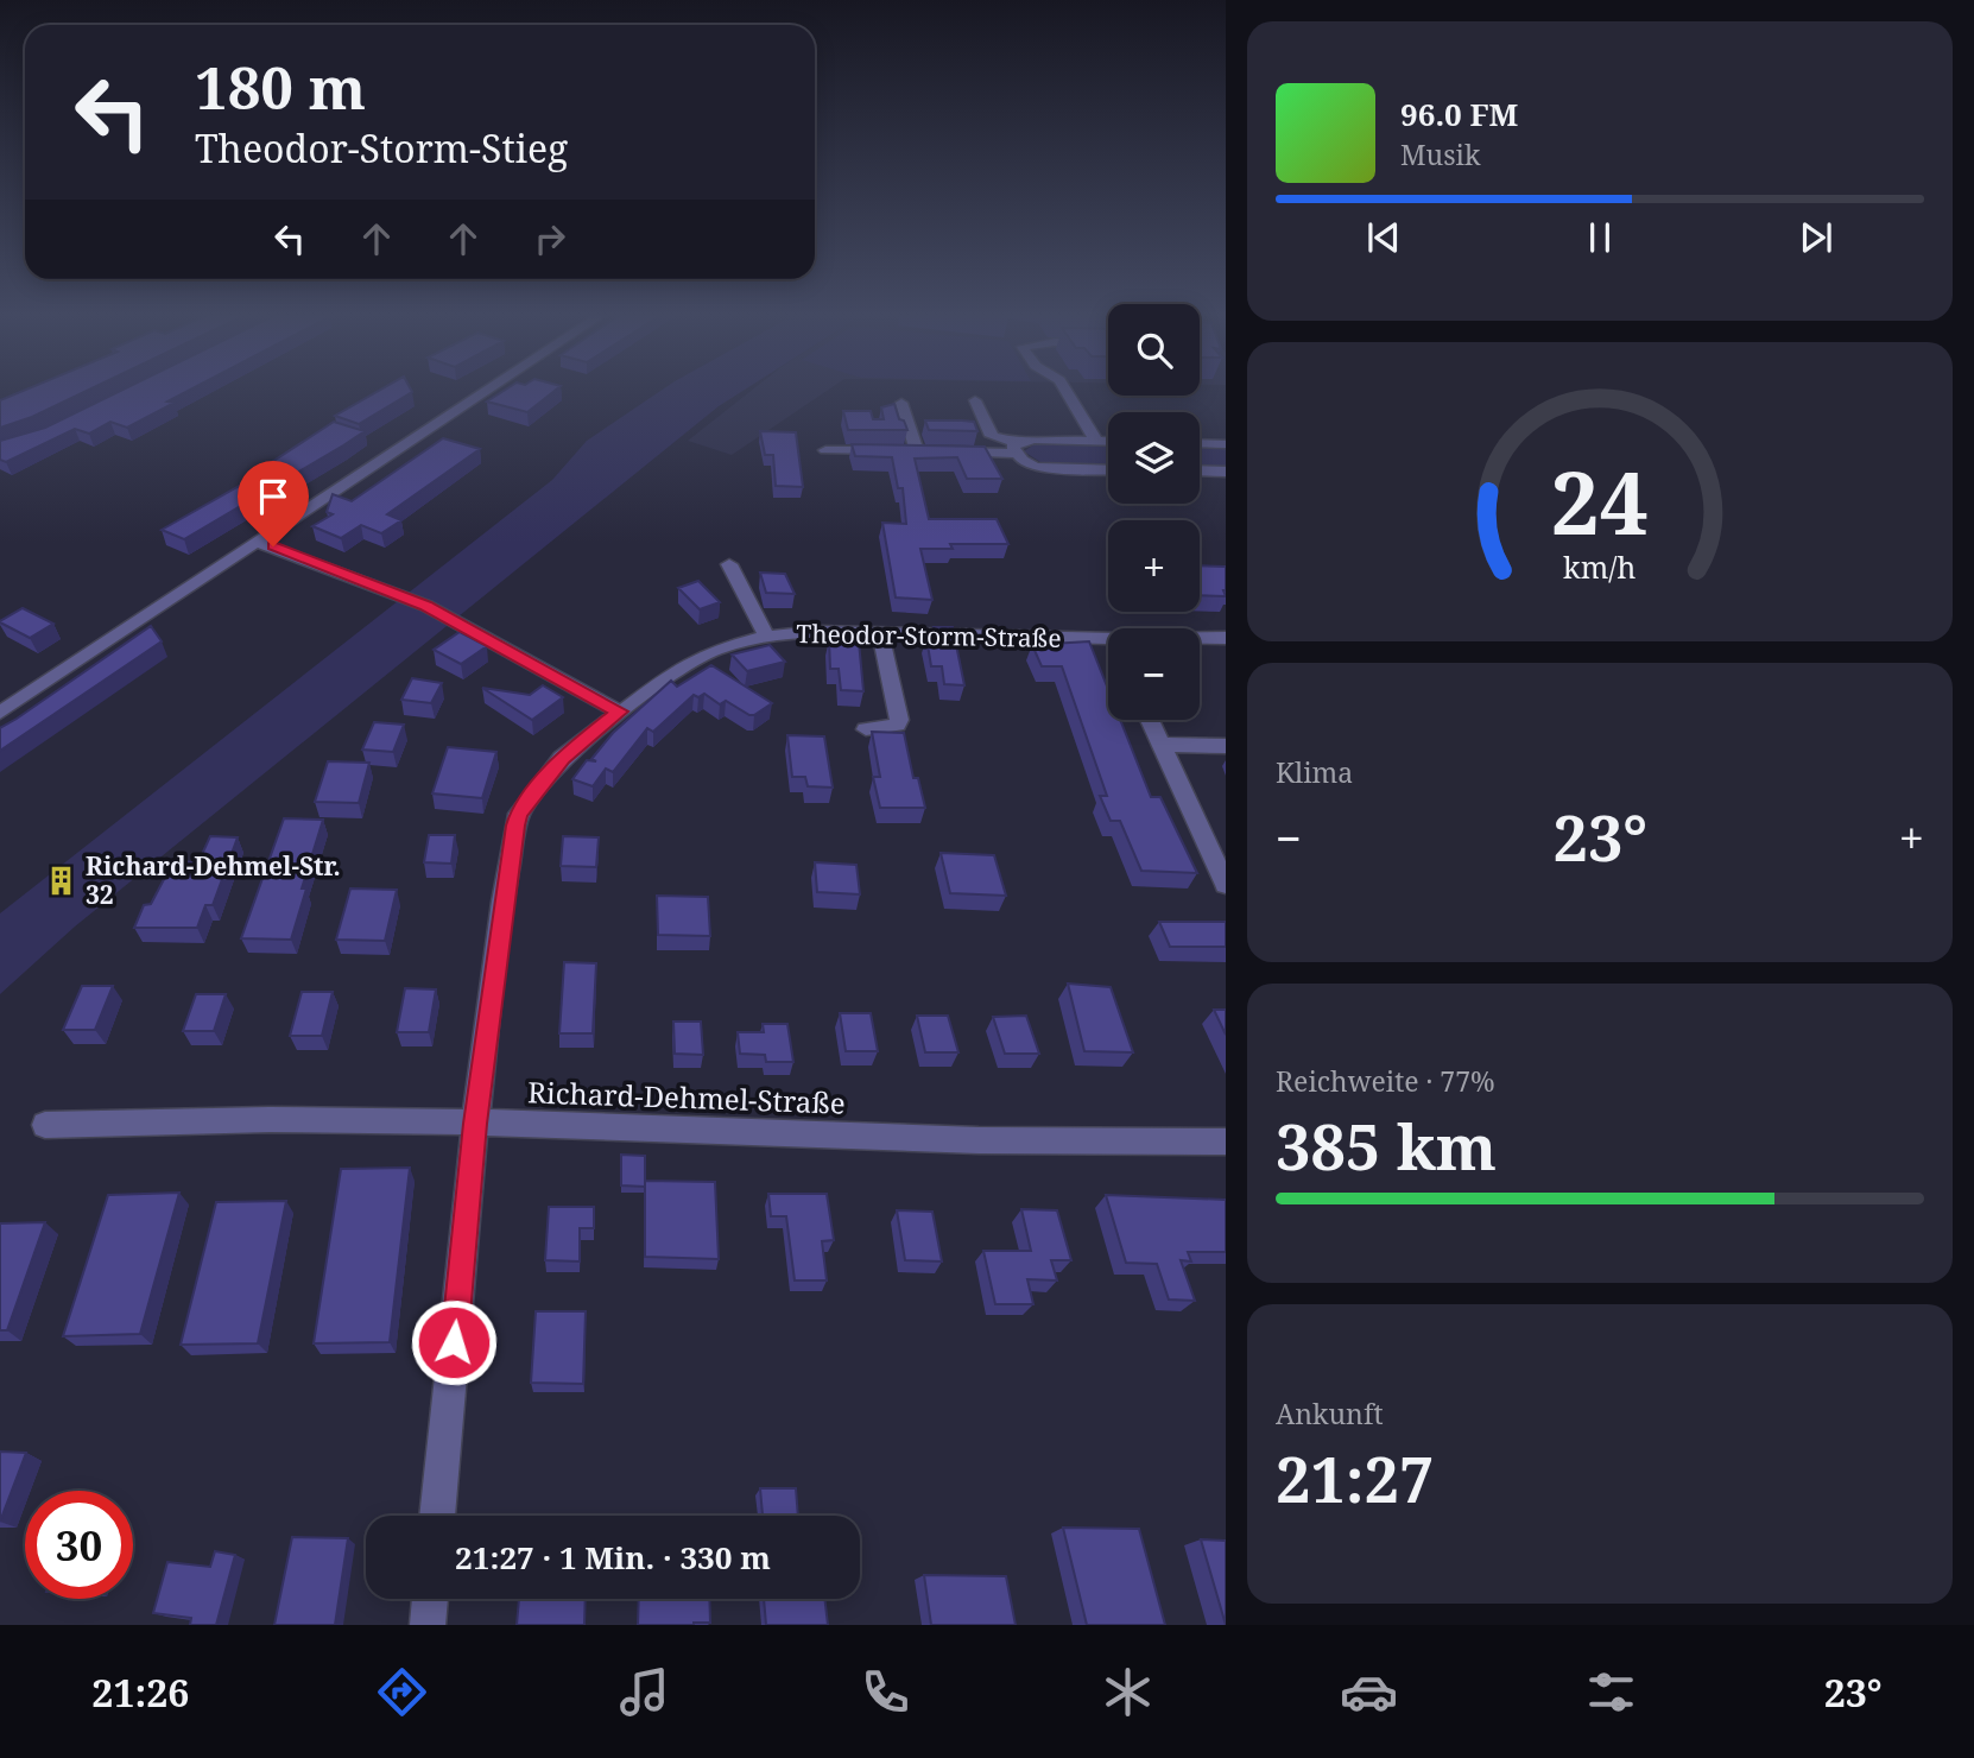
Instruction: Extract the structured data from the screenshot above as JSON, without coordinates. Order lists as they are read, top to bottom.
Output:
{
  "streets": {
    "street": ["Theodor-Storm-Straße", "Richard-Dehmel-Straße"]
  },
  "crossings": [
    ["Theodor-Storm-Straße", "Richard-Dehmel-Straße"]
  ],
  "places": {
    "building": ["Richard-Dehmel-Str. 32"]
  },
  "page": {
    "turn": ["180 m", "Theodor-Storm-Stieg"],
    "song": ["96.0 FM", "Musik"],
    "map_buttons": ["+", "−"],
    "tile": [
      "Klima",
      ["Reichweite · 77%", "385 km"],
      ["Ankunft", "21:27"]
    ],
    "heat": ["−", "23°", "+"],
    "limit": "30",
    "trip": "21:27 · 1 Min. · 330 m",
    "tabs": ["21:26", "23°"],
    "gauge": ["24", "km/h"]
  }
}
